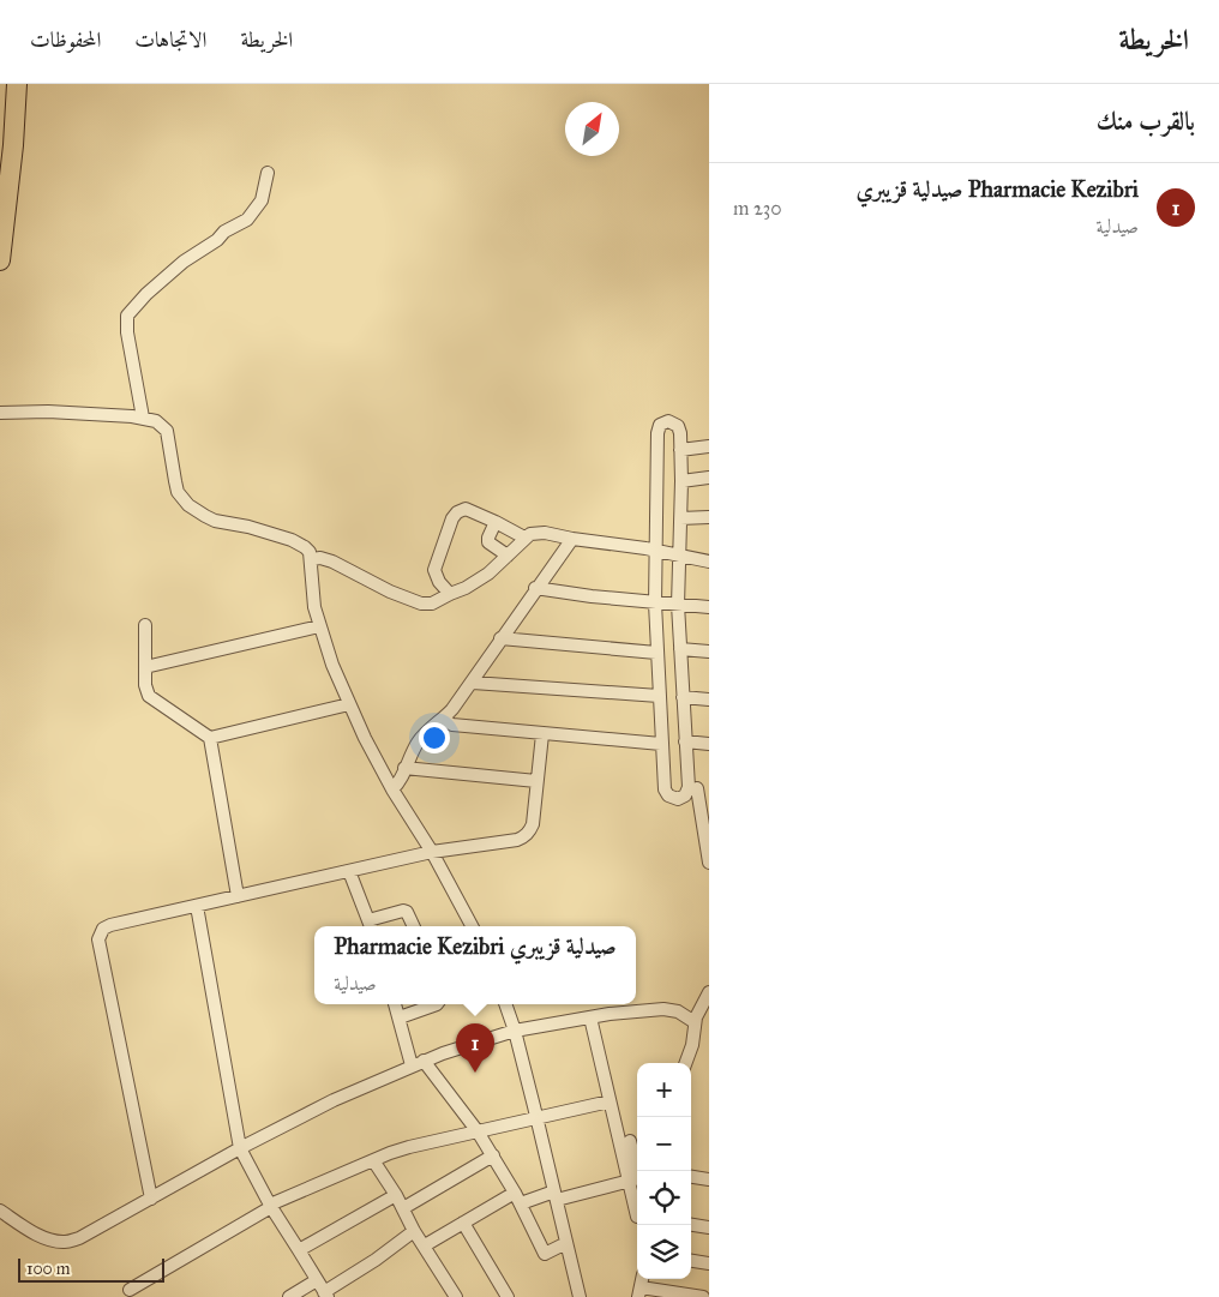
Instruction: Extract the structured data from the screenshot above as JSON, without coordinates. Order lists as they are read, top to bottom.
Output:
{
  "scale_bar": "100 m",
  "north": "top right",
  "page": {
    "header": "الخريطة",
    "nav": ["الخريطة", "الاتجاهات", "المحفوظات"],
    "heading": "بالقرب منك",
    "list": [
      {
        "mark": "1",
        "name": "Pharmacie Kezibri صيدلية قزيبري",
        "note": "صيدلية",
        "value": "230 m"
      }
    ],
    "popup": ["Pharmacie Kezibri صيدلية قزيبري", "صيدلية"],
    "pins": "1",
    "map_buttons": ["+", "−"],
    "scale": "100 m"
  }
}
